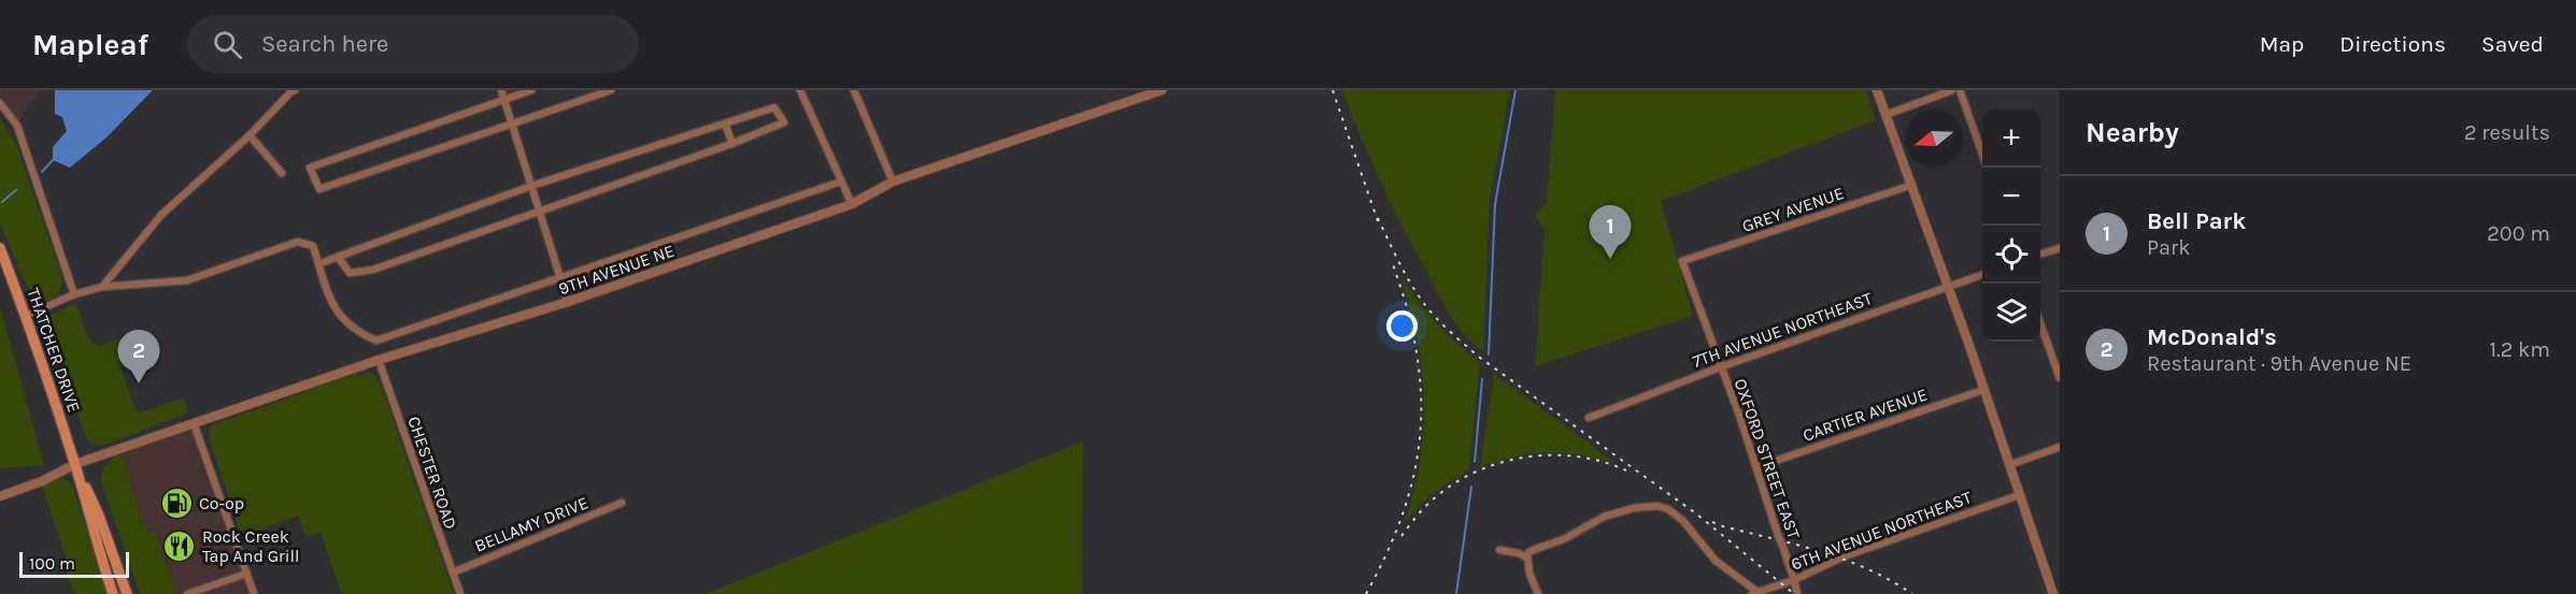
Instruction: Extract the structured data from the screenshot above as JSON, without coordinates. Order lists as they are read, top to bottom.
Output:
{
  "streets": {
    "main road": ["THATCHER DRIVE"],
    "street": [
      "GREY AVENUE",
      "9TH AVENUE NE",
      "7TH AVENUE NORTHEAST",
      "CARTIER AVENUE",
      "OXFORD STREET EAST",
      "CHESTER ROAD",
      "BELLAMY DRIVE",
      "6TH AVENUE NORTHEAST"
    ]
  },
  "crossings": [
    ["GREY AVENUE", "OXFORD STREET EAST"],
    ["9TH AVENUE NE", "THATCHER DRIVE"],
    ["9TH AVENUE NE", "CHESTER ROAD"],
    ["7TH AVENUE NORTHEAST", "OXFORD STREET EAST"],
    ["CARTIER AVENUE", "OXFORD STREET EAST"],
    ["OXFORD STREET EAST", "6TH AVENUE NORTHEAST"],
    ["CHESTER ROAD", "BELLAMY DRIVE"]
  ],
  "places": {
    "fuel station": ["Co-op"],
    "restaurant": ["Rock Creek Tap And Grill"]
  },
  "scale_bar": "100 m",
  "north": "left",
  "page": {
    "header": "Mapleaf",
    "search": "Search here",
    "nav": ["Map", "Directions", "Saved"],
    "heading": ["Nearby", "2 results"],
    "map_buttons": ["+", "−"],
    "list": [
      {
        "mark": "1",
        "name": "Bell Park",
        "note": "Park",
        "value": "200 m"
      },
      {
        "mark": "2",
        "name": "McDonald's",
        "note": "Restaurant · 9th Avenue NE",
        "value": "1.2 km"
      }
    ],
    "pins": ["1", "2"],
    "scale": "100 m"
  }
}
